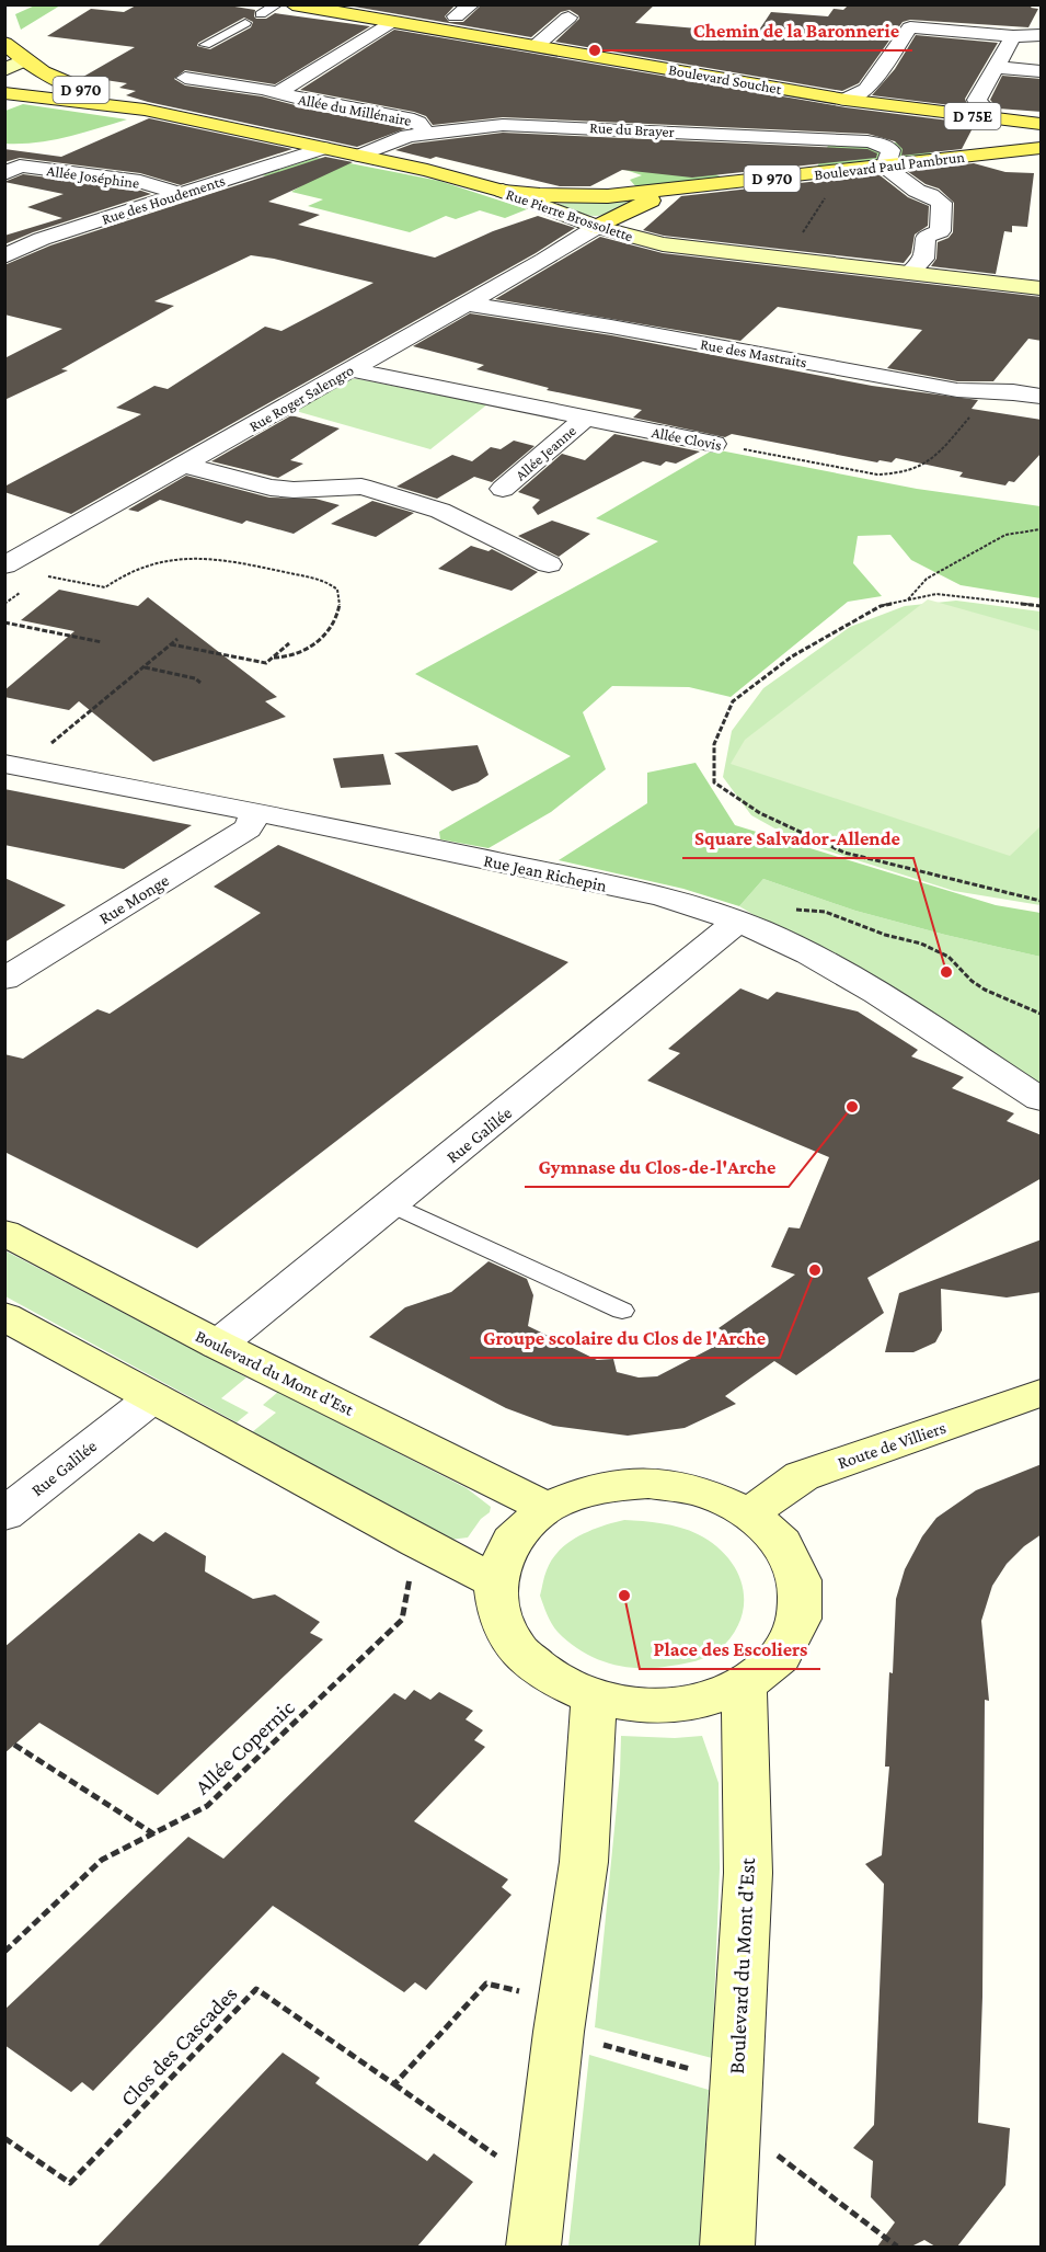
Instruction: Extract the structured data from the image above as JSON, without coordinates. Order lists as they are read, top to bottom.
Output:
{
  "streets": {
    "main road": [
      "Boulevard Souchet",
      "D 970",
      "D 75E",
      "Boulevard Paul Pambrun",
      "Rue Pierre Brossolette",
      "Boulevard du Mont d'Est",
      "Route de Villiers"
    ],
    "street": [
      "Allée du Millénaire",
      "Rue du Brayer",
      "Allée Joséphine",
      "Rue des Houdements",
      "Rue des Mastraits",
      "Rue Roger Salengro",
      "Allée Clovis",
      "Allée Jeanne",
      "Rue Jean Richepin",
      "Rue Monge",
      "Rue Galilée"
    ],
    "path": ["Allée Copernic", "Clos des Cascades"]
  },
  "crossings": [
    ["Boulevard Souchet", "Allée du Millénaire"],
    ["D 970", "Rue Pierre Brossolette"],
    ["Allée du Millénaire", "Rue du Brayer"],
    ["Rue du Brayer", "Boulevard Paul Pambrun"],
    ["Rue du Brayer", "Rue Pierre Brossolette"],
    ["Boulevard Paul Pambrun", "Rue Pierre Brossolette"],
    ["Allée Joséphine", "Rue des Houdements"],
    ["Rue des Houdements", "Rue Pierre Brossolette"],
    ["Rue Pierre Brossolette", "Rue Roger Salengro"],
    ["Rue des Mastraits", "Rue Roger Salengro"],
    ["Rue des Mastraits", "Allée Clovis"],
    ["Rue Roger Salengro", "Allée Clovis"],
    ["Allée Clovis", "Allée Jeanne"],
    ["Rue Jean Richepin", "Rue Monge"],
    ["Rue Jean Richepin", "Rue Galilée"],
    ["Rue Galilée", "Boulevard du Mont d'Est"]
  ],
  "places": [
    "Chemin de la Baronnerie",
    "Square Salvador-Allende",
    "Gymnase du Clos-de-l'Arche",
    "Groupe scolaire du Clos de l'Arche",
    "Place des Escoliers"
  ]
}
